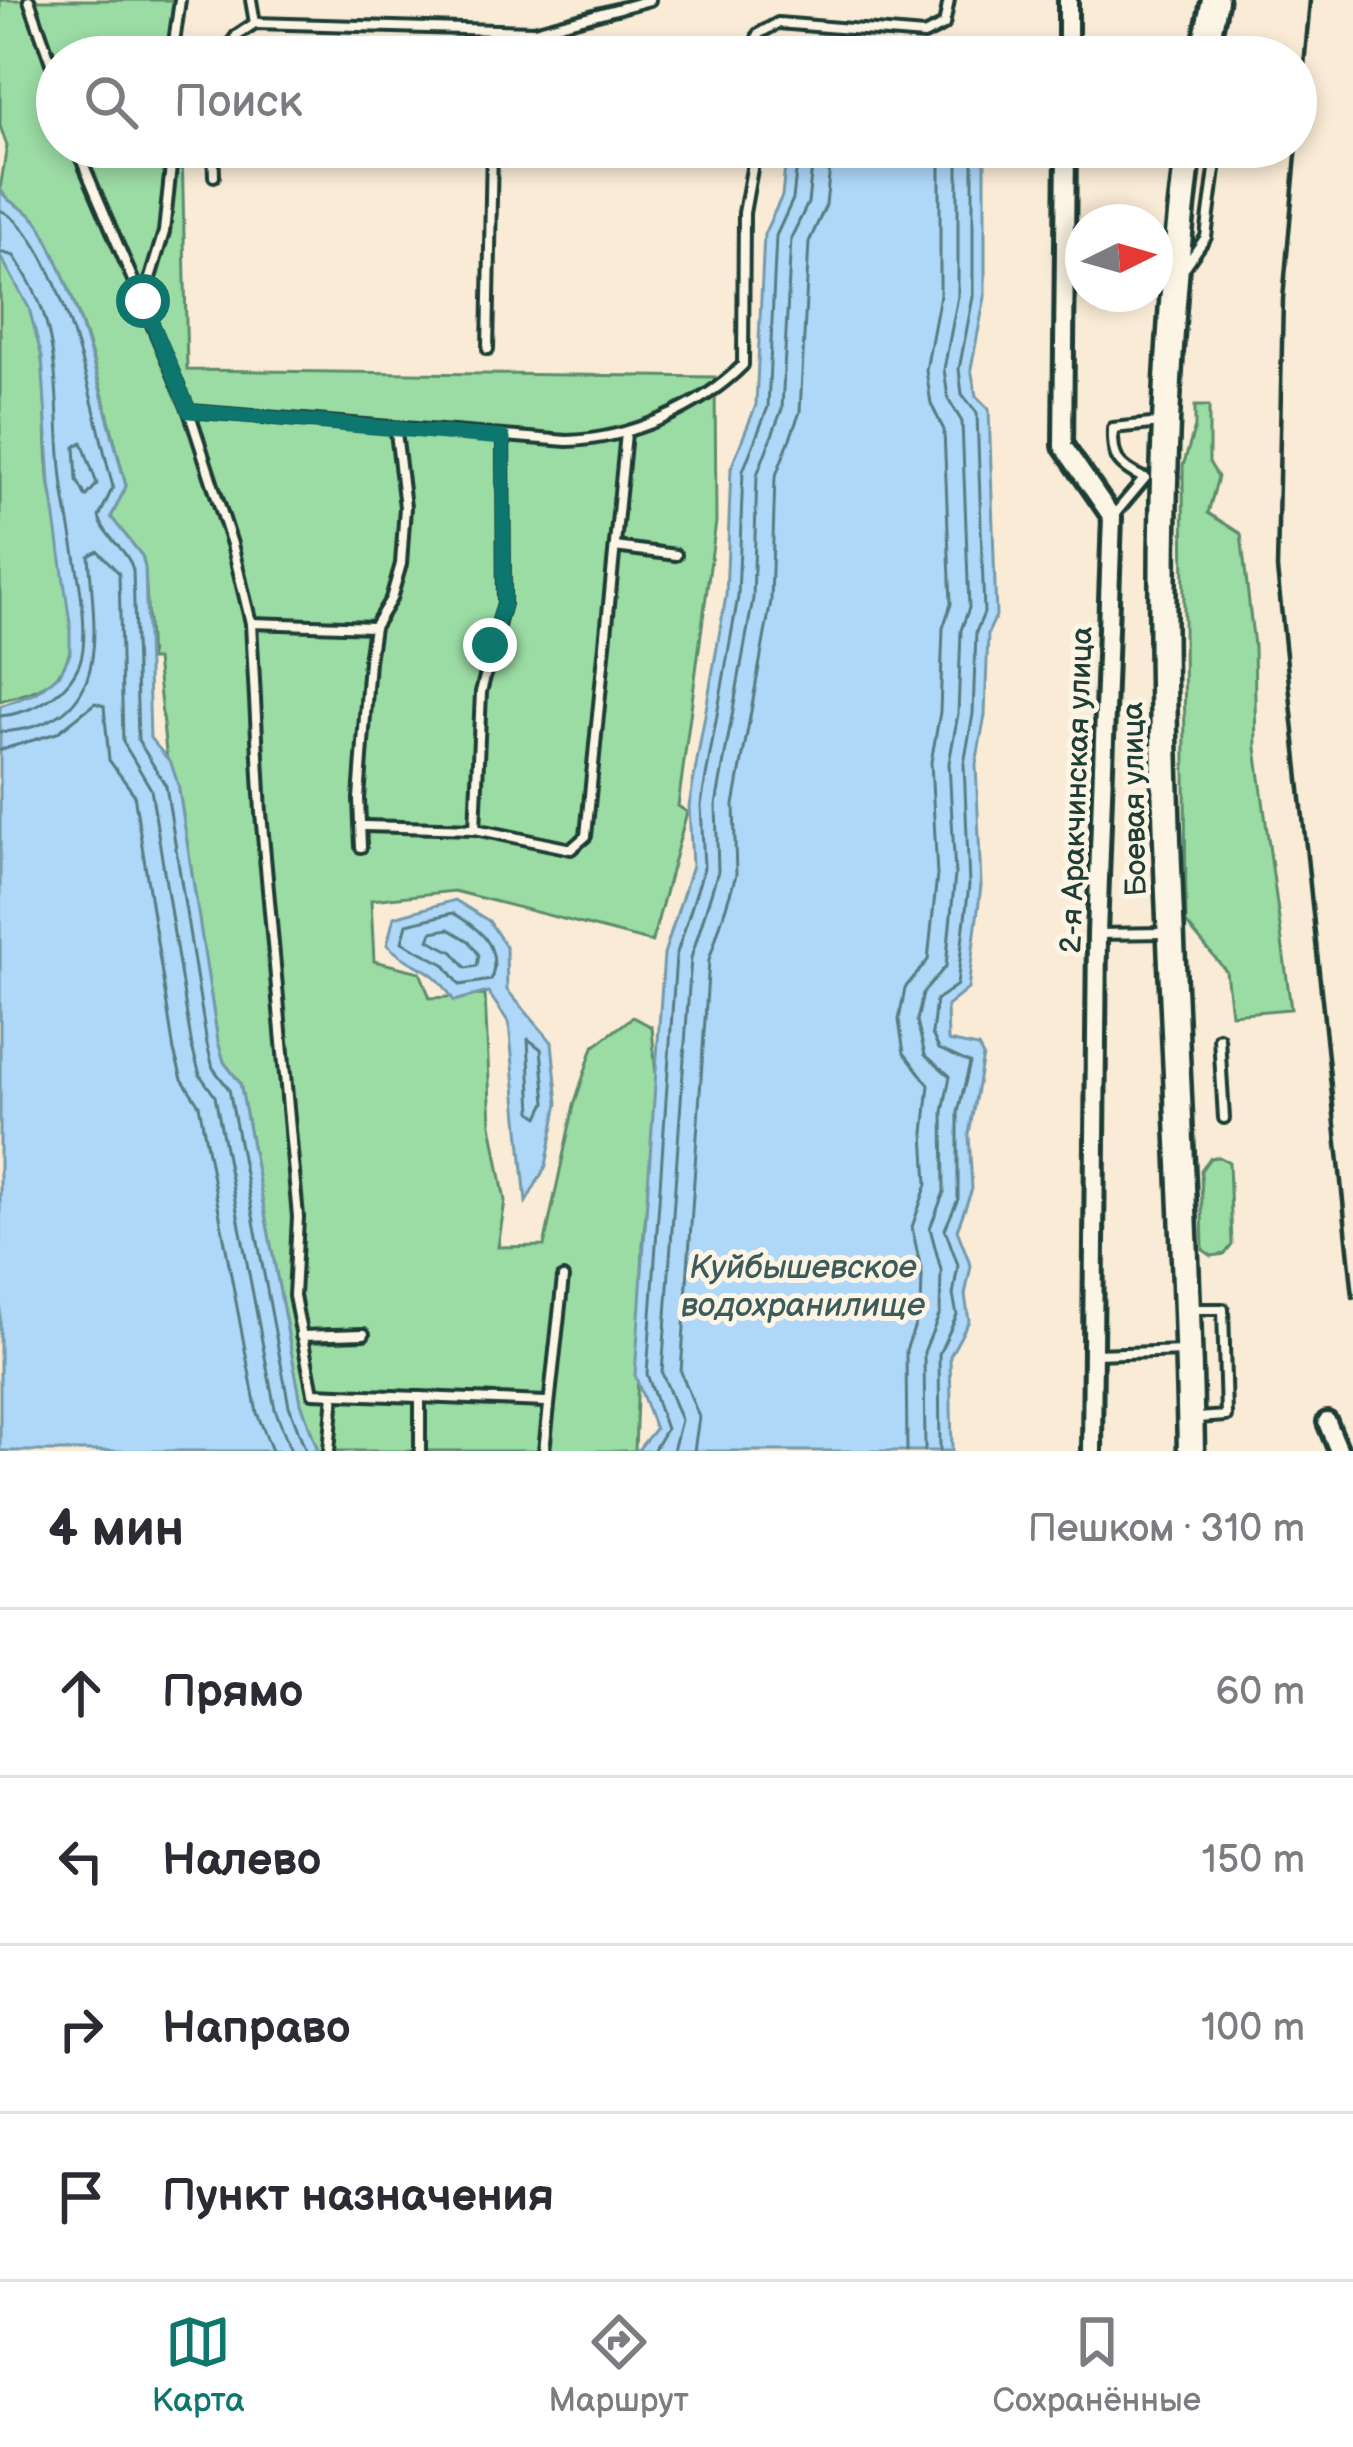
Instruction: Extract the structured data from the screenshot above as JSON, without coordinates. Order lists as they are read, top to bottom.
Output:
{
  "streets": {
    "main road": ["Боевая улица"],
    "street": ["2-я Аракчинская улица"]
  },
  "water": ["Куйбышевское водохранилище"],
  "north": "right",
  "page": {
    "search": "Поиск",
    "heading": ["4 мин", "Пешком · 310 m"],
    "list": [
      ["Прямо", "60 m"],
      ["Налево", "150 m"],
      ["Направо", "100 m"],
      "Пункт назначения"
    ],
    "nav": ["Карта", "Маршрут", "Сохранённые"]
  }
}
